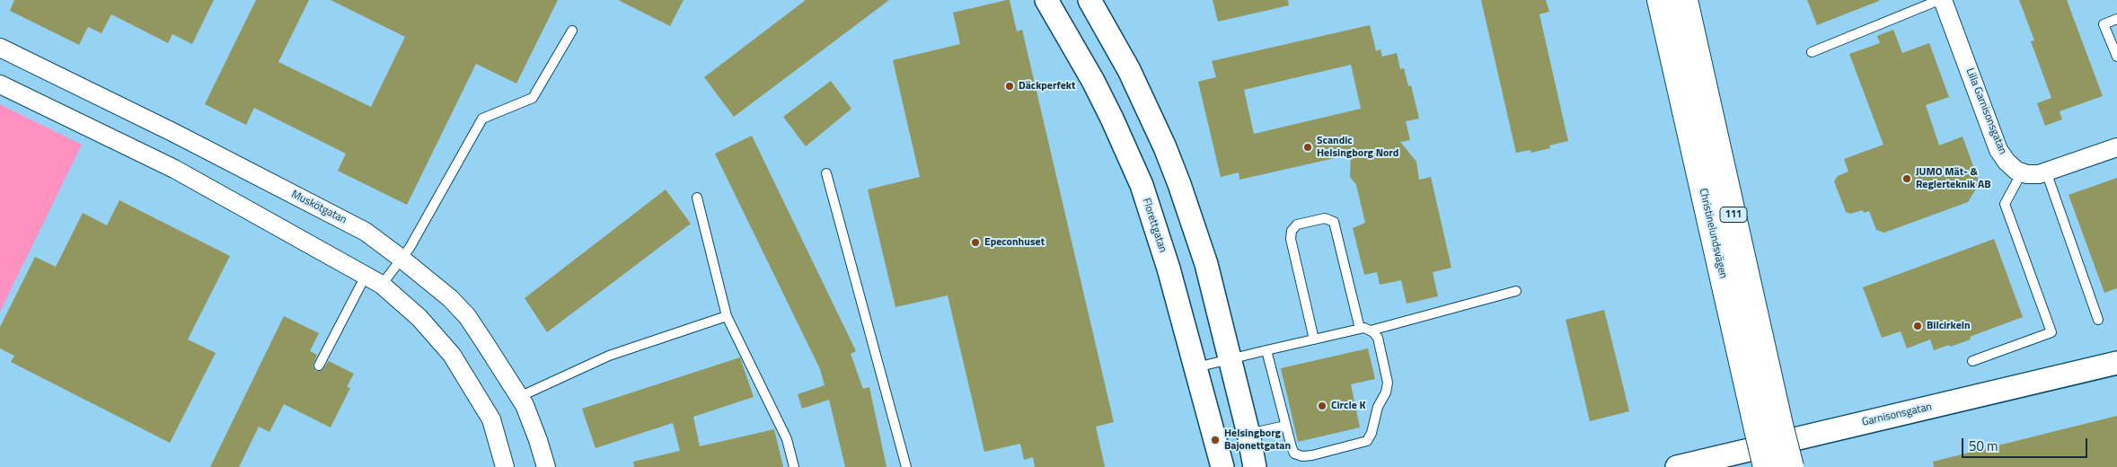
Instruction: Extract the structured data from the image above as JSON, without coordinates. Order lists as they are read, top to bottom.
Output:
{
  "streets": {
    "main road": ["111", "Christinelundsvägen"],
    "street": [
      "Lilla Garnisonsgatan",
      "Muskötgatan",
      "Florettgatan",
      "Garnisonsgatan"
    ]
  },
  "places": [
    "Däckperfekt",
    "Scandic Helsingborg Nord",
    "JUMO Mät- & Reglerteknik AB",
    "Epeconhuset",
    "Bilcirkeln",
    "Circle K",
    "Helsingborg Bajonettgatan"
  ],
  "scale_bar": "50 m"
}
